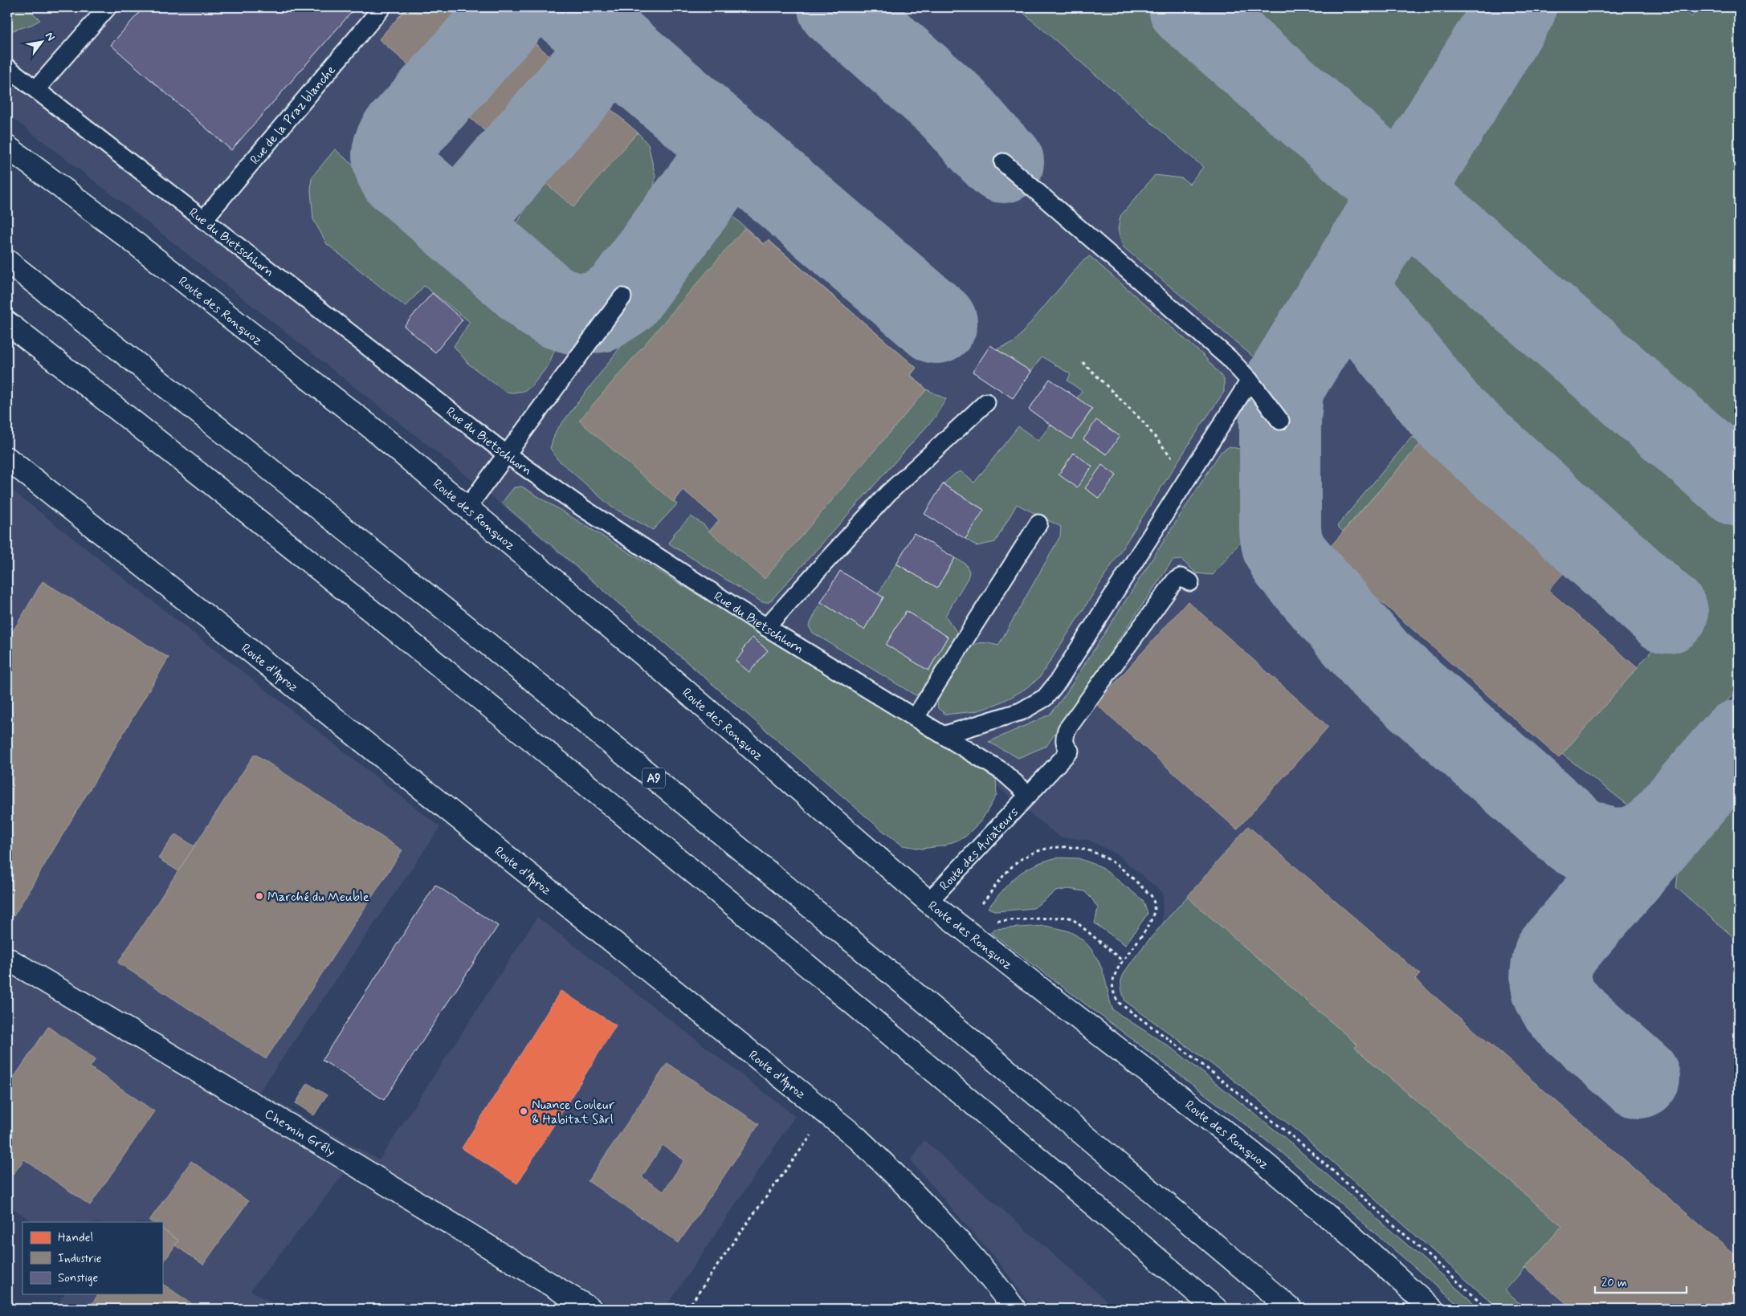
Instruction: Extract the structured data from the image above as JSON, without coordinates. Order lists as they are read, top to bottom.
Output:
{
  "streets": {
    "main road": [
      "Route des Ronquoz",
      "Route d'Aproz",
      "A9",
      "Chemin Grély"
    ],
    "lane": ["Rue de la Praz blanche", "Rue du Bietschhorn", "Route des Aviateurs"]
  },
  "crossings": [
    ["Rue de la Praz blanche", "Rue du Bietschhorn"],
    ["Rue du Bietschhorn", "Route des Aviateurs"],
    ["Route des Ronquoz", "Route des Aviateurs"]
  ],
  "places": ["Marché du Meuble", "Nuance Couleur & Habitat Sàrl"],
  "legend": ["Handel", "Industrie", "Sonstige"],
  "scale_bar": "20 m",
  "north": "top right"
}
